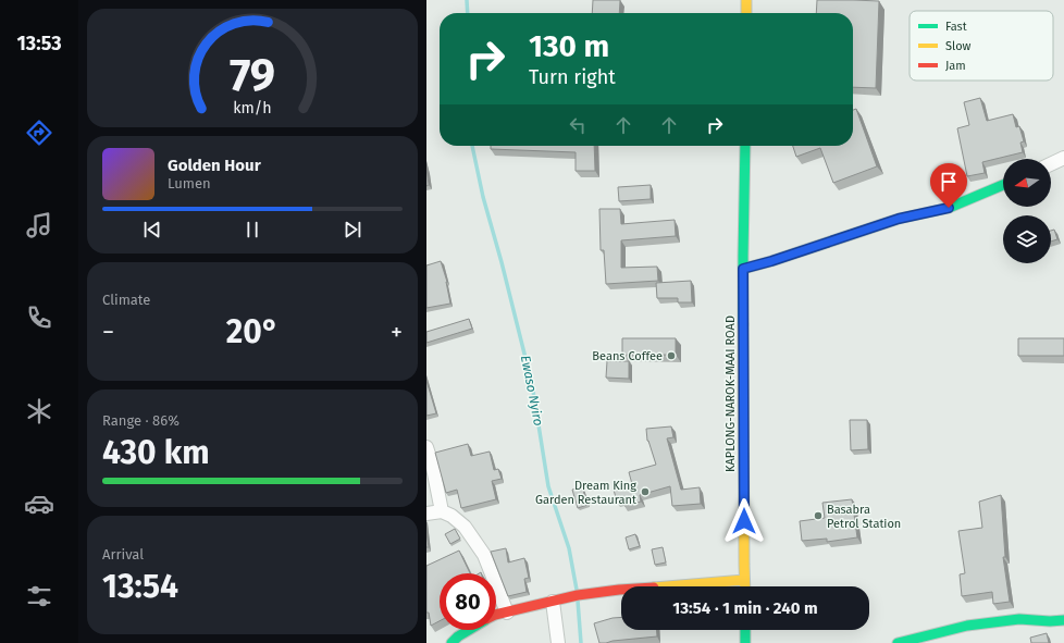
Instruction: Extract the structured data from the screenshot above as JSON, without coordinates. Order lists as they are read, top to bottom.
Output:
{
  "streets": {
    "main road": ["KAPLONG-NAROK-MAAI ROAD"]
  },
  "water": ["Ewaso Nyiro"],
  "places": ["Beans Coffee", "Dream King Garden Restaurant", "Basabra Petrol Station"],
  "legend": ["Fast", "Slow", "Jam"],
  "north": "left",
  "page": {
    "tabs": "13:53",
    "turn": ["130 m", "Turn right"],
    "song": ["Golden Hour", "Lumen"],
    "tile": [
      "Climate",
      ["Range · 86%", "430 km"],
      ["Arrival", "13:54"]
    ],
    "heat": ["−", "20°", "+"],
    "limit": "80",
    "trip": "13:54 · 1 min · 240 m",
    "gauge": ["79", "km/h"]
  }
}
